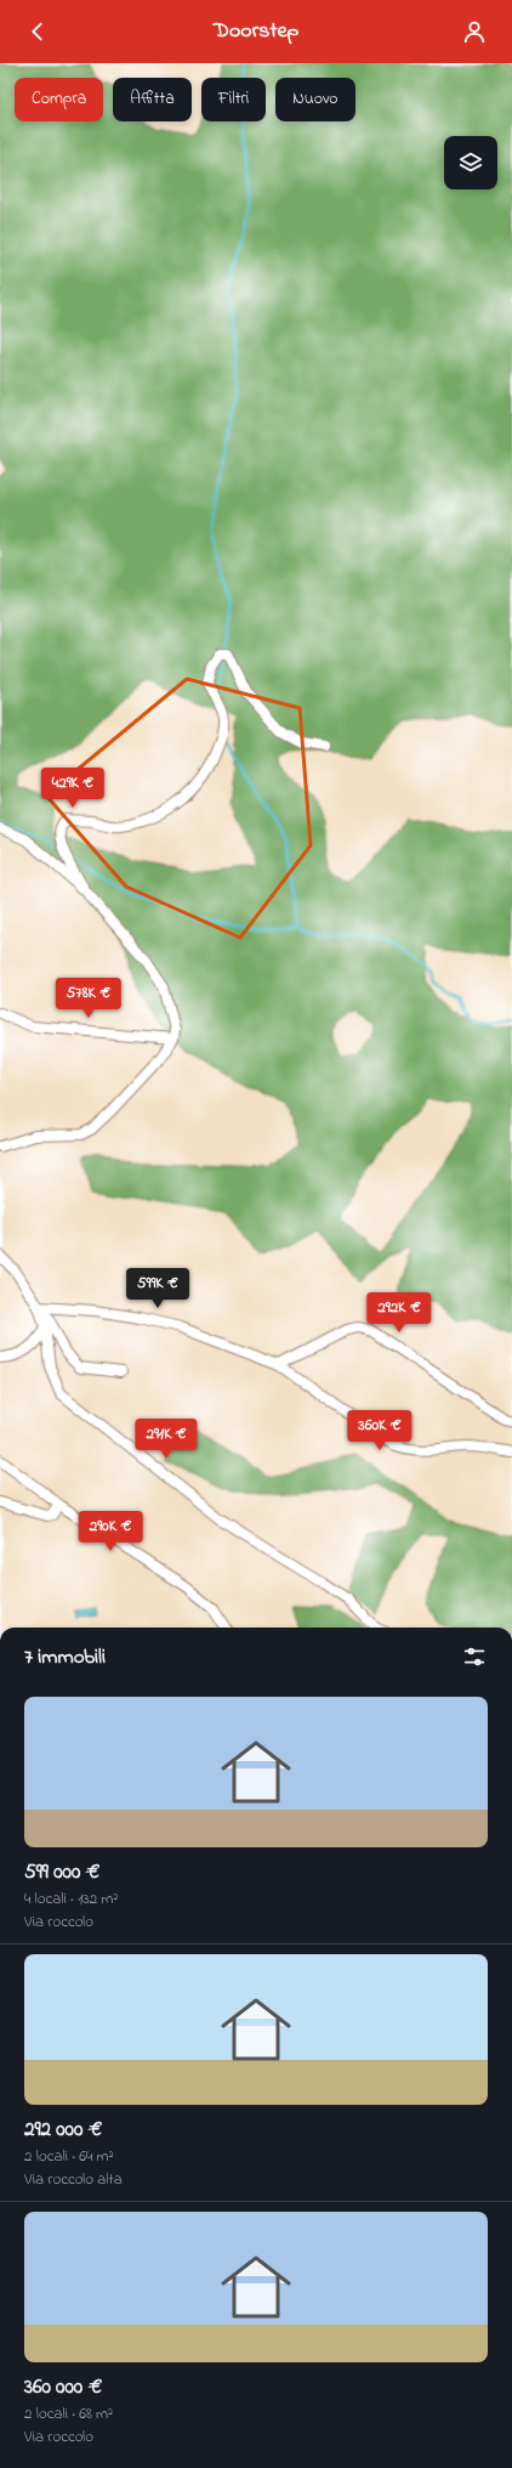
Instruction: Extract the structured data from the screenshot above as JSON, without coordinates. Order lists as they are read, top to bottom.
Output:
{
  "page": {
    "header": "Doorstep",
    "chip": [
      "Compra",
      "Affitta",
      "Filtri",
      "Nuovo"
    ],
    "price": [
      "429K €",
      "578K €",
      "599K €",
      "292K €",
      "360K €",
      "291K €",
      "290K €"
    ],
    "heading": "7 immobili",
    "list": [
      {
        "name": "599 000 €",
        "note": "4 locali · 132 m² · Via roccolo"
      },
      {
        "name": "292 000 €",
        "note": "2 locali · 64 m² · Via roccolo alta"
      },
      {
        "name": "360 000 €",
        "note": "2 locali · 68 m² · Via roccolo"
      }
    ]
  }
}
